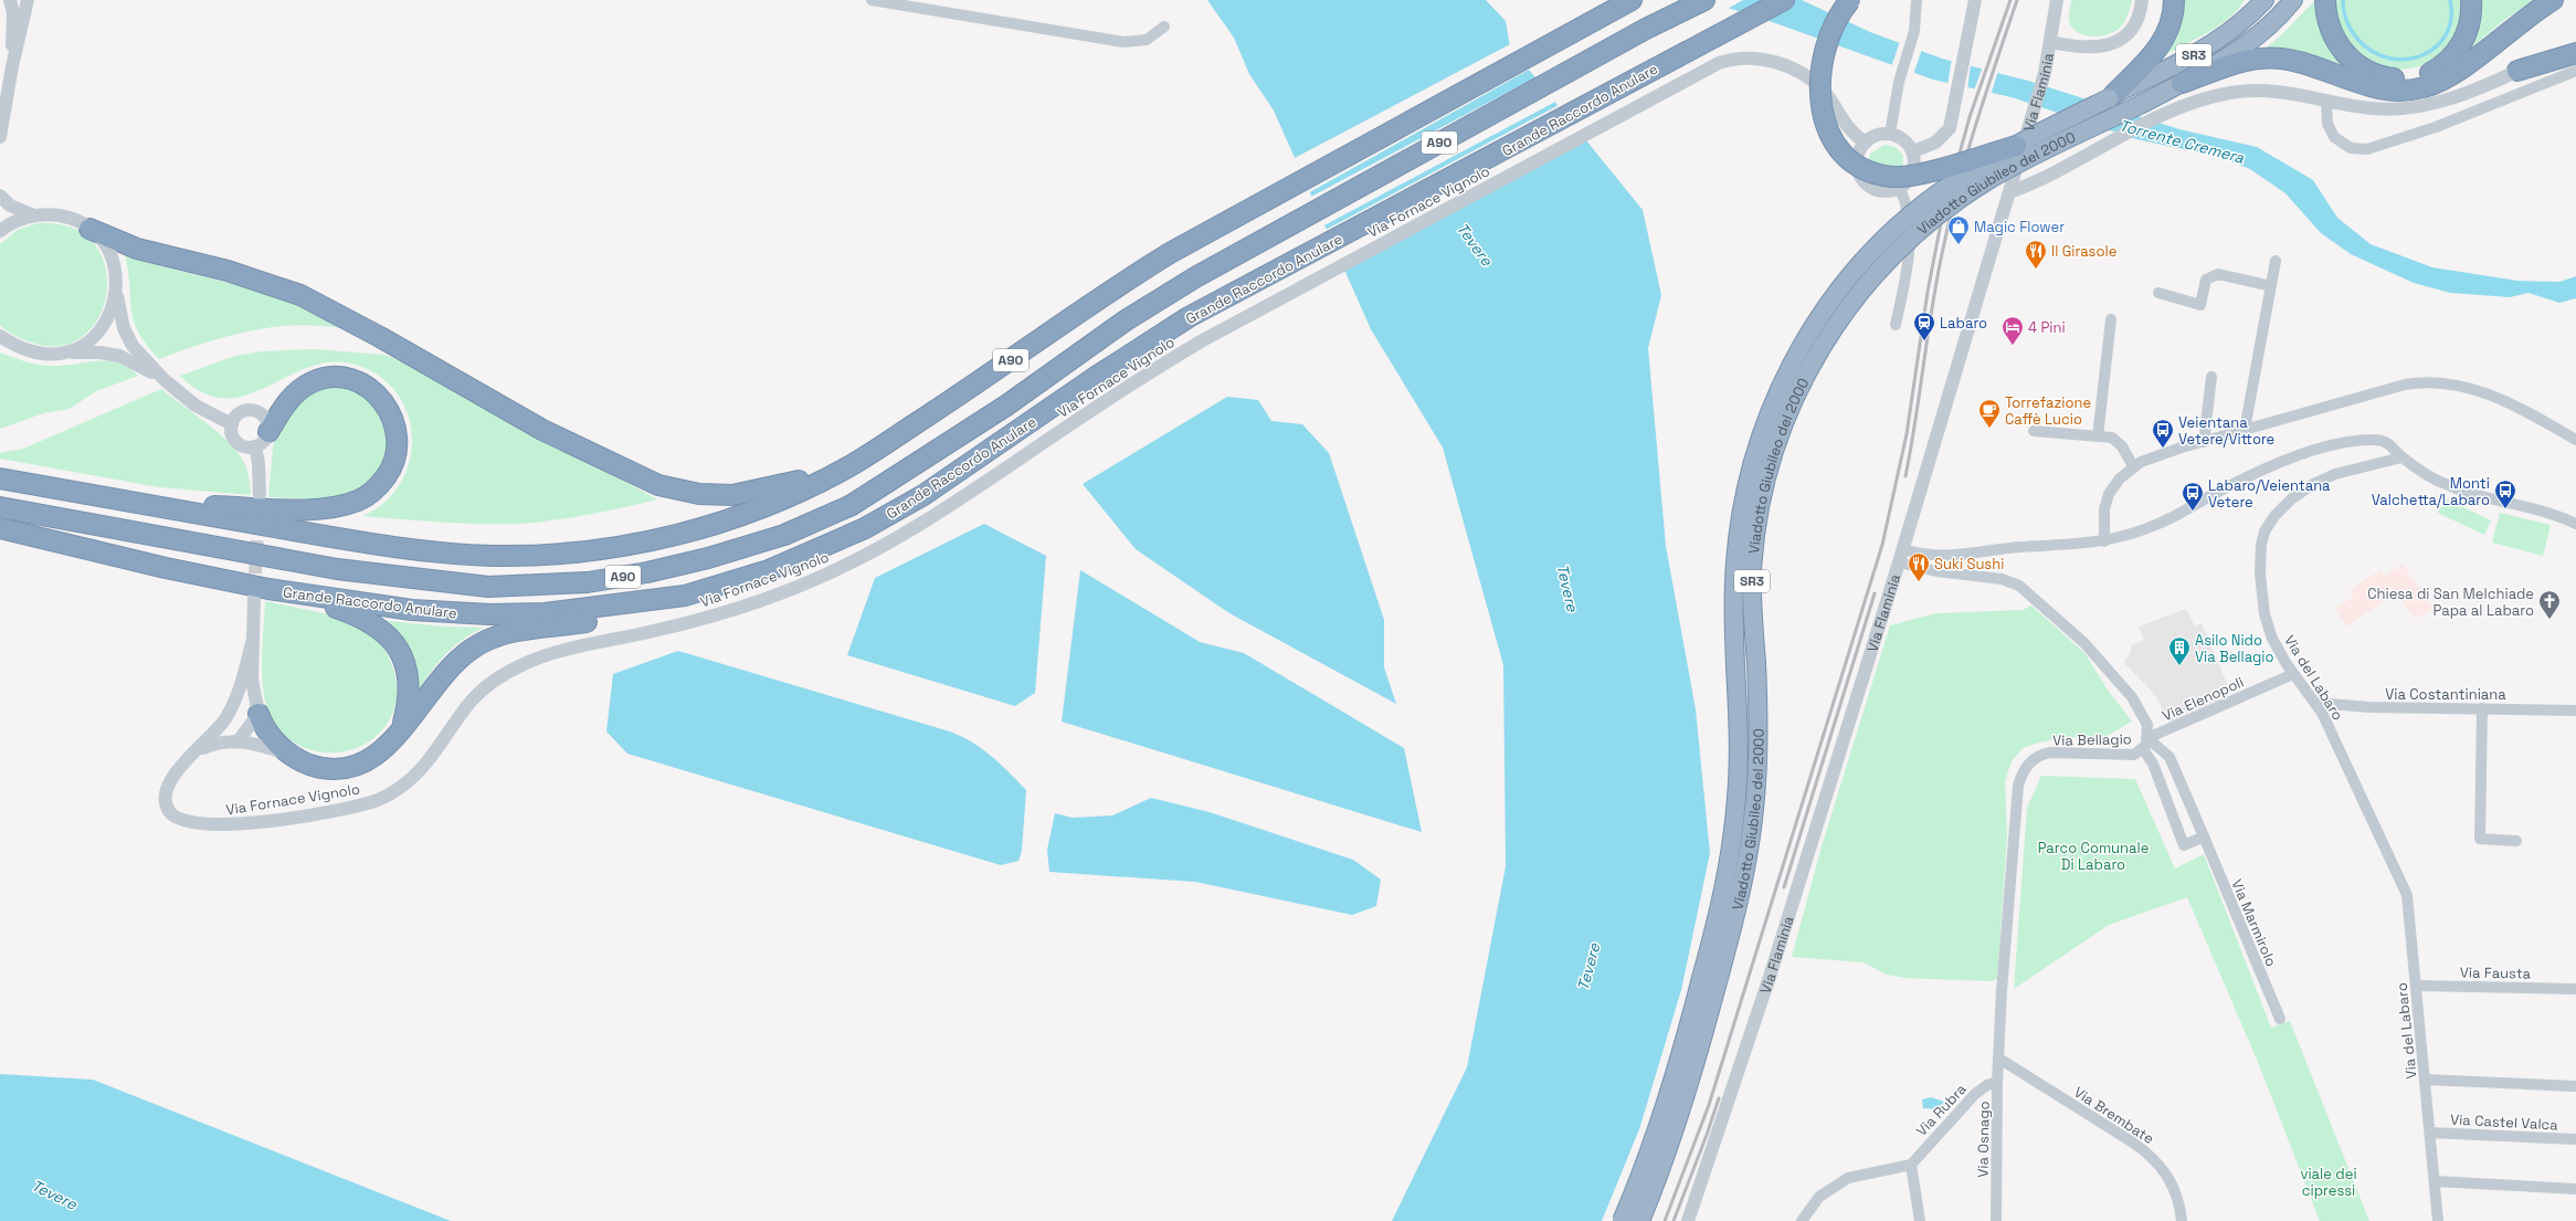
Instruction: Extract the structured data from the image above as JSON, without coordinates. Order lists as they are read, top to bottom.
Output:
{
  "streets": {
    "highway": [
      "SR3",
      "Grande Raccordo Anulare",
      "A90",
      "Viadotto Giubileo del 2000"
    ],
    "street": [
      "Via Flaminia",
      "Via Fornace Vignolo",
      "Via del Labaro",
      "Via Costantiniana",
      "Via Elenopoli",
      "Via Bellagio",
      "Via Marmirolo",
      "Via Fausta",
      "Via Rubra",
      "Via Brembate",
      "Via Castel Valca",
      "Via Osnago"
    ]
  },
  "crossings": [
    ["SR3", "Viadotto Giubileo del 2000"],
    ["Via Flaminia", "Via Bellagio"],
    ["Via del Labaro", "Via Costantiniana"],
    ["Via del Labaro", "Via Elenopoli"],
    ["Via del Labaro", "Via Fausta"],
    ["Via del Labaro", "Via Castel Valca"],
    ["Via Elenopoli", "Via Bellagio"],
    ["Via Elenopoli", "Via Marmirolo"],
    ["Via Bellagio", "Via Marmirolo"],
    ["Via Bellagio", "Via Brembate"],
    ["Via Bellagio", "Via Osnago"],
    ["Via Rubra", "Via Osnago"],
    ["Via Brembate", "Via Osnago"]
  ],
  "water": ["Torrente Cremera", "Tevere"],
  "parks": ["Parco Comunale Di Labaro", "viale dei cipressi"],
  "places": {
    "shop": ["Magic Flower"],
    "restaurant": ["Il Girasole", "Suki Sushi"],
    "station": ["Labaro"],
    "hotel": ["4 Pini"],
    "cafe": ["Torrefazione Caffè Lucio"],
    "bus stop": ["Veientana Vetere/Vittore", "Monti Valchetta/Labaro", "Labaro/Veientana Vetere"],
    "church": ["Chiesa di San Melchiade Papa al Labaro"],
    "building": ["Asilo Nido Via Bellagio"]
  }
}
